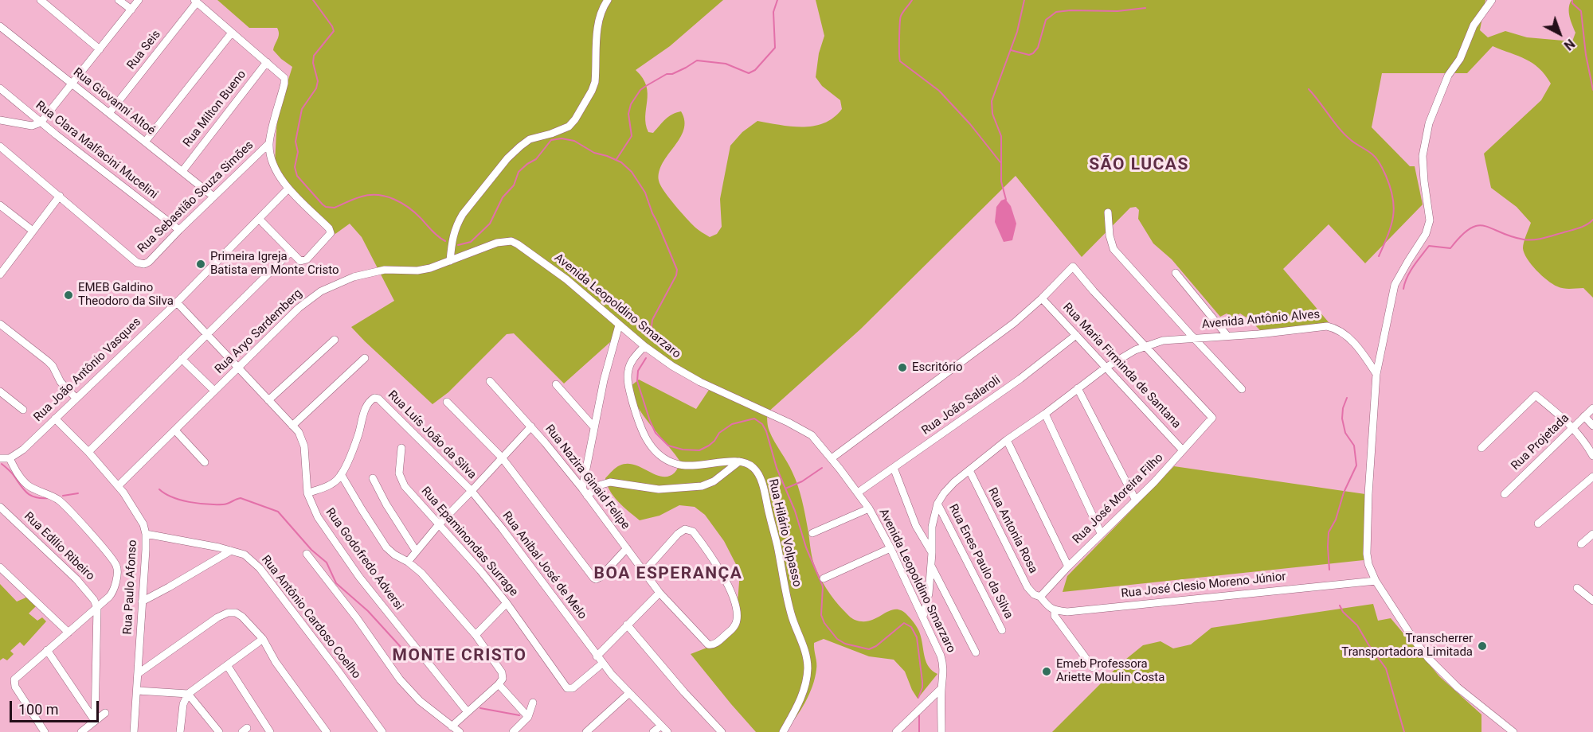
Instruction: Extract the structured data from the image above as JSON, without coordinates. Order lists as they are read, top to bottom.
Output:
{
  "streets": {
    "street": [
      "Rua Seis",
      "Rua Giovanni Altoé",
      "Rua Milton Bueno",
      "Rua Clara Malfacini Mucelini",
      "Rua Sebastião Souza Simões",
      "Avenida Leopoldino Smarzaro",
      "Avenida Antônio Alves",
      "Rua Aryo Sardemberg",
      "Rua Maria Firminda de Santana",
      "Rua João Antônio Vasques",
      "Rua João Salaroli",
      "Rua Luís João da Silva",
      "Rua Projetada",
      "Rua Nazira Ginaid Felipe",
      "Rua José Moreira Filho",
      "Rua Antonia Rosa",
      "Rua Hilário Volpasso",
      "Rua Epaminondas Surrage",
      "Rua Edilio Ribeiro",
      "Rua Godofredo Adversi",
      "Rua Enes Paulo da Silva",
      "Rua Anibal José de Melo",
      "Rua José Clesio Moreno Júnior",
      "Rua Paulo Afonso",
      "Rua Antônio Cardoso Coelho"
    ]
  },
  "crossings": [
    ["Rua Seis", "Rua Giovanni Altoé"],
    ["Rua Giovanni Altoé", "Rua Milton Bueno"],
    ["Rua Giovanni Altoé", "Rua Sebastião Souza Simões"],
    ["Rua Milton Bueno", "Rua Sebastião Souza Simões"],
    ["Rua Clara Malfacini Mucelini", "Rua Sebastião Souza Simões"],
    ["Rua Sebastião Souza Simões", "Rua João Antônio Vasques"],
    ["Avenida Leopoldino Smarzaro", "Avenida Antônio Alves"],
    ["Avenida Leopoldino Smarzaro", "Rua Aryo Sardemberg"],
    ["Avenida Leopoldino Smarzaro", "Rua João Salaroli"],
    ["Avenida Antônio Alves", "Rua Maria Firminda de Santana"],
    ["Avenida Antônio Alves", "Rua José Moreira Filho"],
    ["Avenida Antônio Alves", "Rua Antonia Rosa"],
    ["Avenida Antônio Alves", "Rua Enes Paulo da Silva"],
    ["Rua Aryo Sardemberg", "Rua Godofredo Adversi"],
    ["Rua Aryo Sardemberg", "Rua Paulo Afonso"],
    ["Rua Maria Firminda de Santana", "Rua João Salaroli"],
    ["Rua Maria Firminda de Santana", "Rua José Moreira Filho"],
    ["Rua João Antônio Vasques", "Rua Godofredo Adversi"],
    ["Rua João Antônio Vasques", "Rua Paulo Afonso"],
    ["Rua Luís João da Silva", "Rua Anibal José de Melo"],
    ["Rua José Moreira Filho", "Rua Antonia Rosa"],
    ["Rua Epaminondas Surrage", "Rua Anibal José de Melo"],
    ["Rua Paulo Afonso", "Rua Antônio Cardoso Coelho"]
  ],
  "districts": ["SÃO LUCAS", "BOA ESPERANÇA", "MONTE CRISTO"],
  "places": [
    "Primeira Igreja Batista em Monte Cristo",
    "EMEB Galdino Theodoro da Silva",
    "Escritório",
    "Transcherrer Transportadora Limitada",
    "Emeb Professora Ariette Moulin Costa"
  ],
  "scale_bar": "100 m",
  "north": "bottom right"
}
